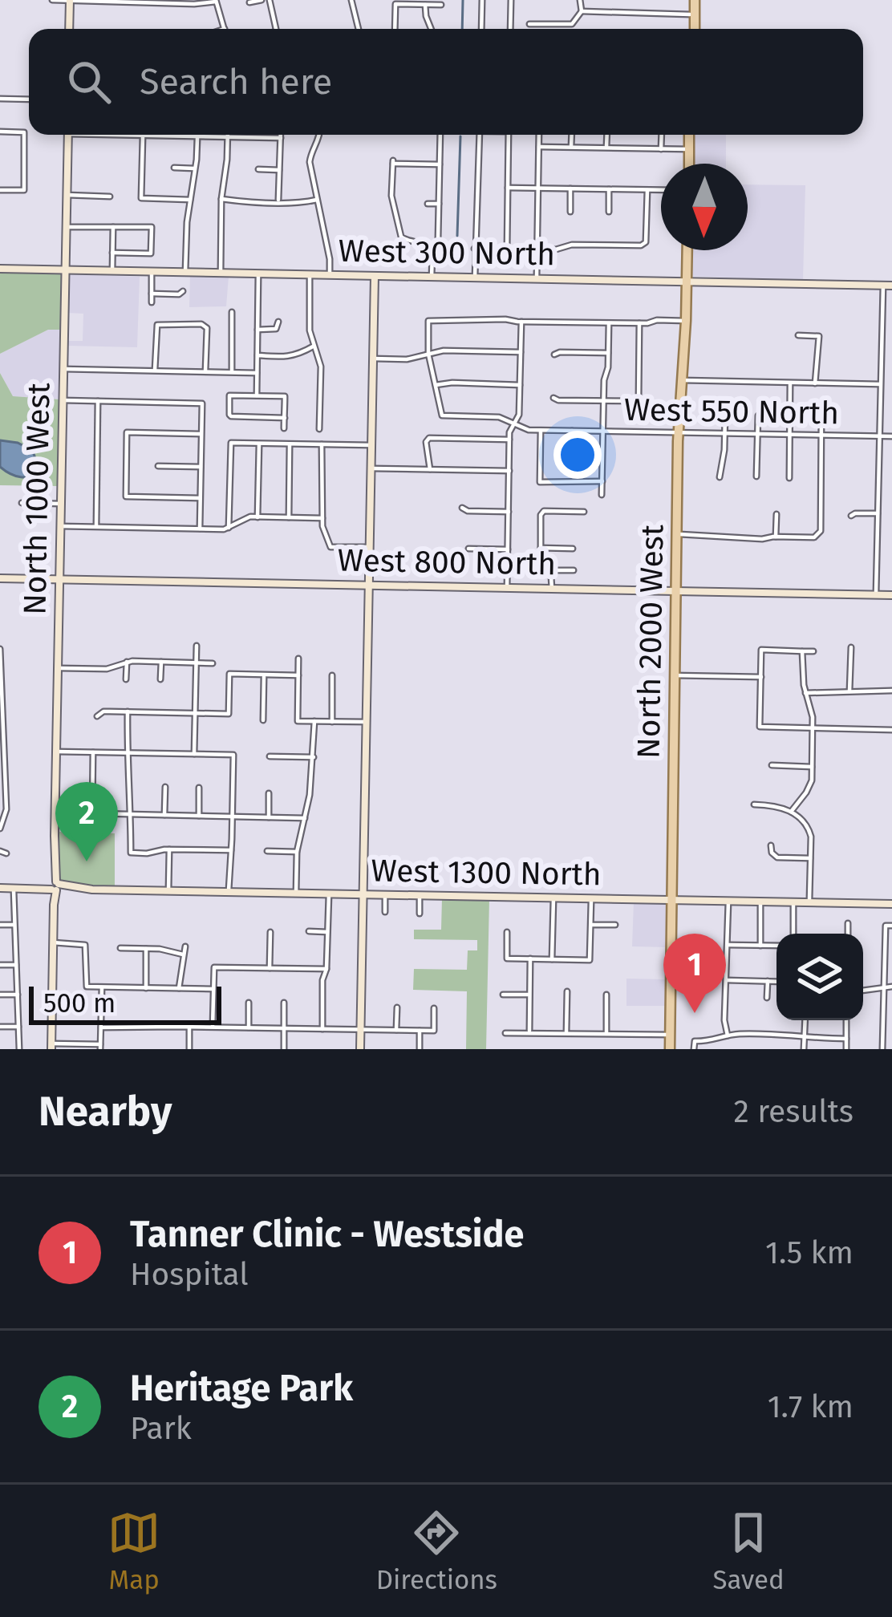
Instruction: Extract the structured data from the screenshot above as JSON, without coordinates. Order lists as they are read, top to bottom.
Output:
{
  "streets": {
    "main road": ["North 2000 West"],
    "street": [
      "West 300 North",
      "West 550 North",
      "North 1000 West",
      "West 800 North",
      "West 1300 North"
    ]
  },
  "crossings": [
    ["West 300 North", "North 1000 West"],
    ["West 300 North", "North 2000 West"],
    ["West 550 North", "North 2000 West"],
    ["North 1000 West", "West 800 North"],
    ["North 1000 West", "West 1300 North"],
    ["West 800 North", "North 2000 West"],
    ["North 2000 West", "West 1300 North"]
  ],
  "scale_bar": "500 m",
  "north": "bottom",
  "page": {
    "search": "Search here",
    "pins": ["2", "1"],
    "scale": "500 m",
    "heading": ["Nearby", "2 results"],
    "list": [
      {
        "mark": "1",
        "name": "Tanner Clinic - Westside",
        "note": "Hospital",
        "value": "1.5 km"
      },
      {
        "mark": "2",
        "name": "Heritage Park",
        "note": "Park",
        "value": "1.7 km"
      }
    ],
    "nav": ["Map", "Directions", "Saved"]
  }
}
